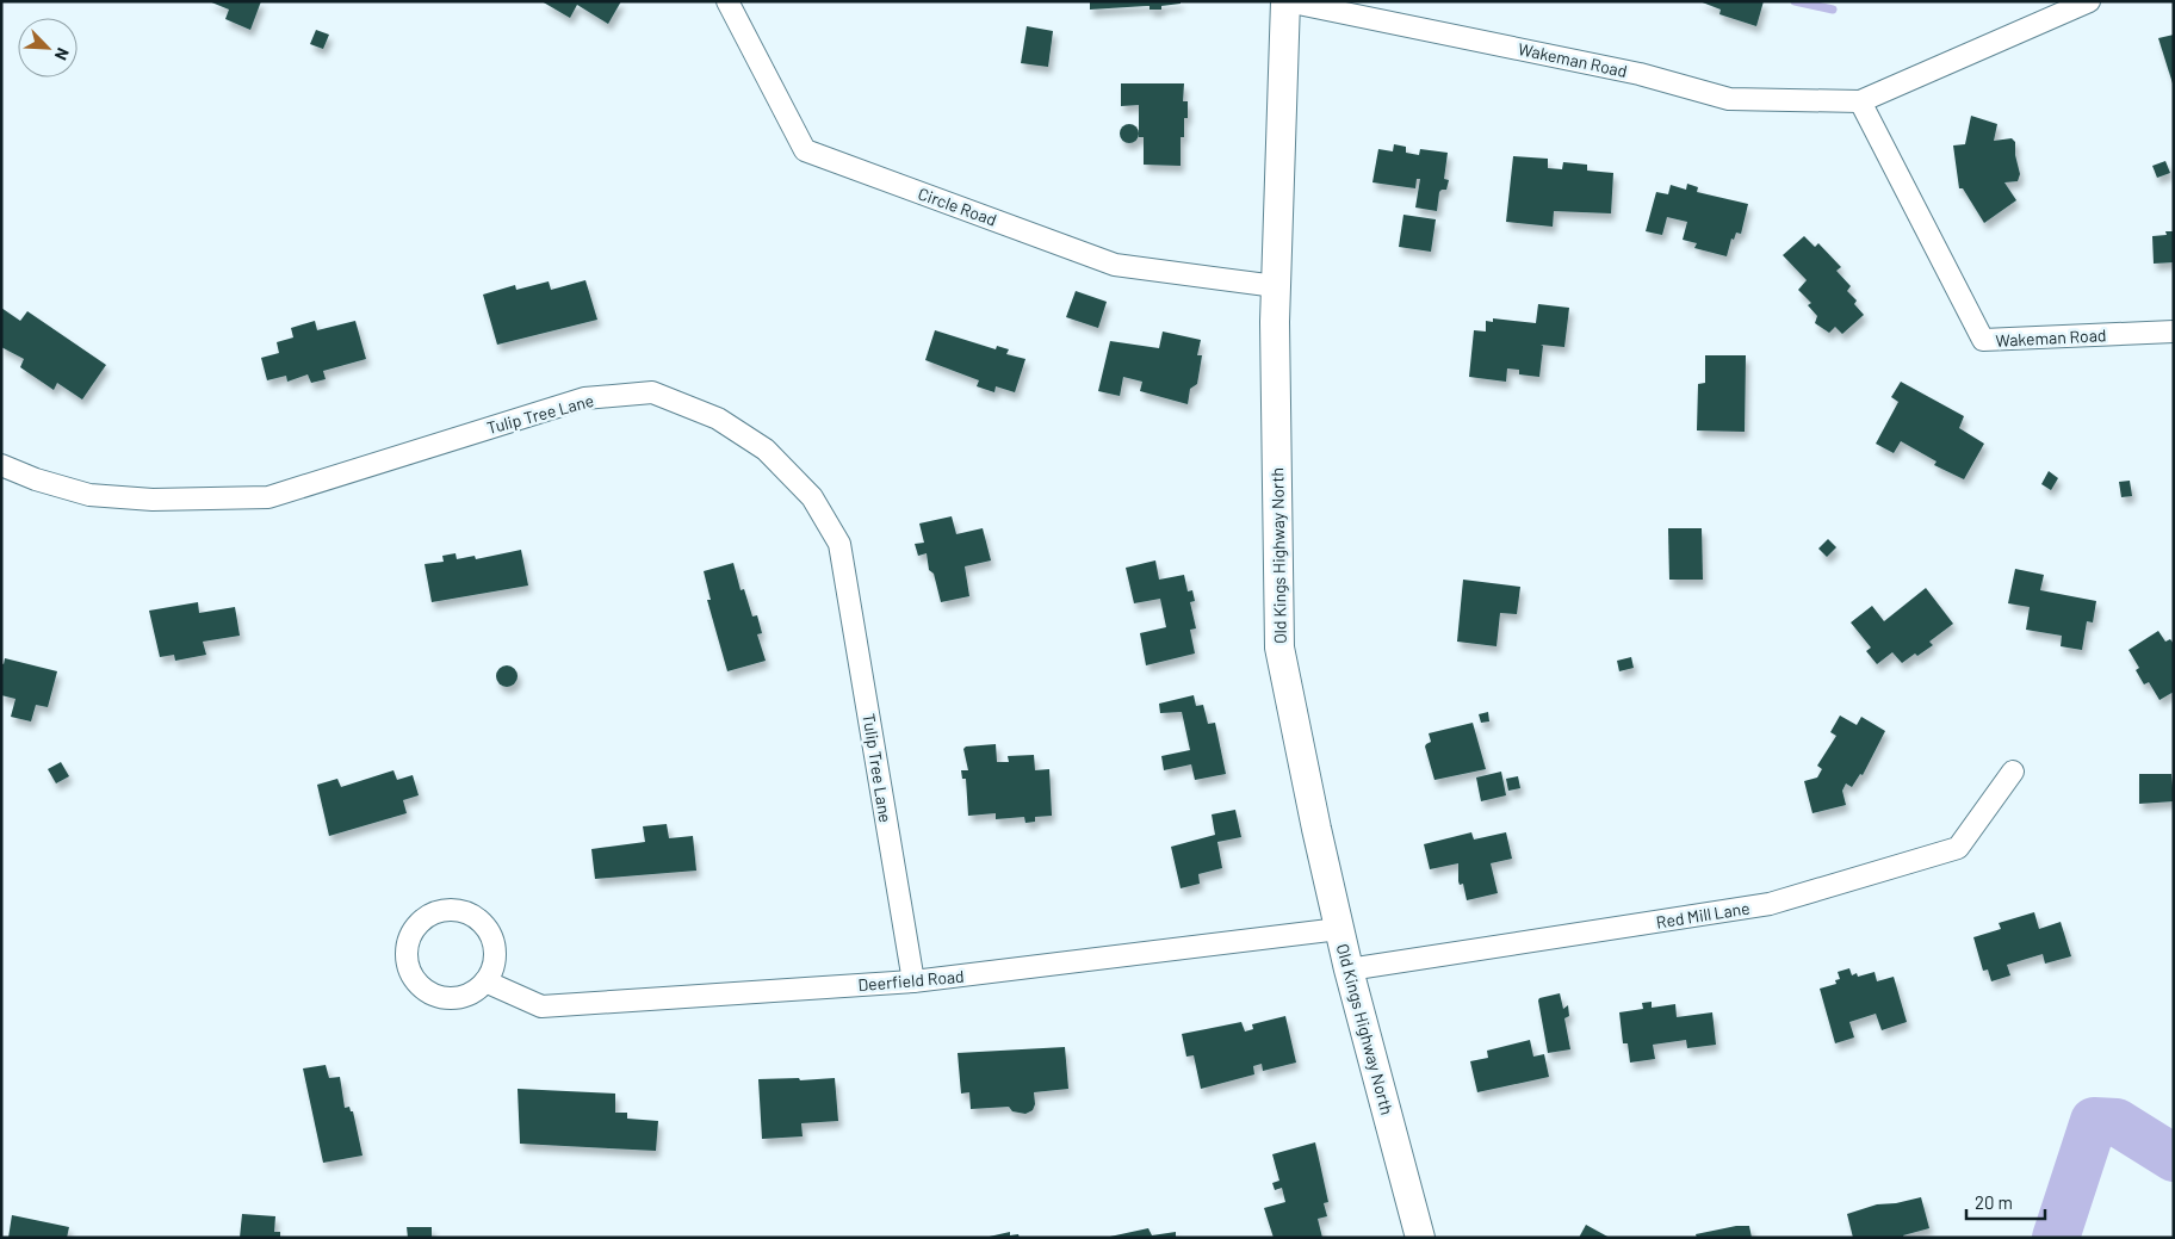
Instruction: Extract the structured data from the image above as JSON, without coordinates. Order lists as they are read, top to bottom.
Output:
{
  "streets": {
    "main road": ["Old Kings Highway North"],
    "street": [
      "Wakeman Road",
      "Circle Road",
      "Tulip Tree Lane",
      "Red Mill Lane",
      "Deerfield Road"
    ]
  },
  "crossings": [
    ["Wakeman Road", "Old Kings Highway North"],
    ["Circle Road", "Old Kings Highway North"],
    ["Tulip Tree Lane", "Deerfield Road"],
    ["Old Kings Highway North", "Red Mill Lane"],
    ["Old Kings Highway North", "Deerfield Road"]
  ],
  "scale_bar": "20 m",
  "north": "bottom right"
}
